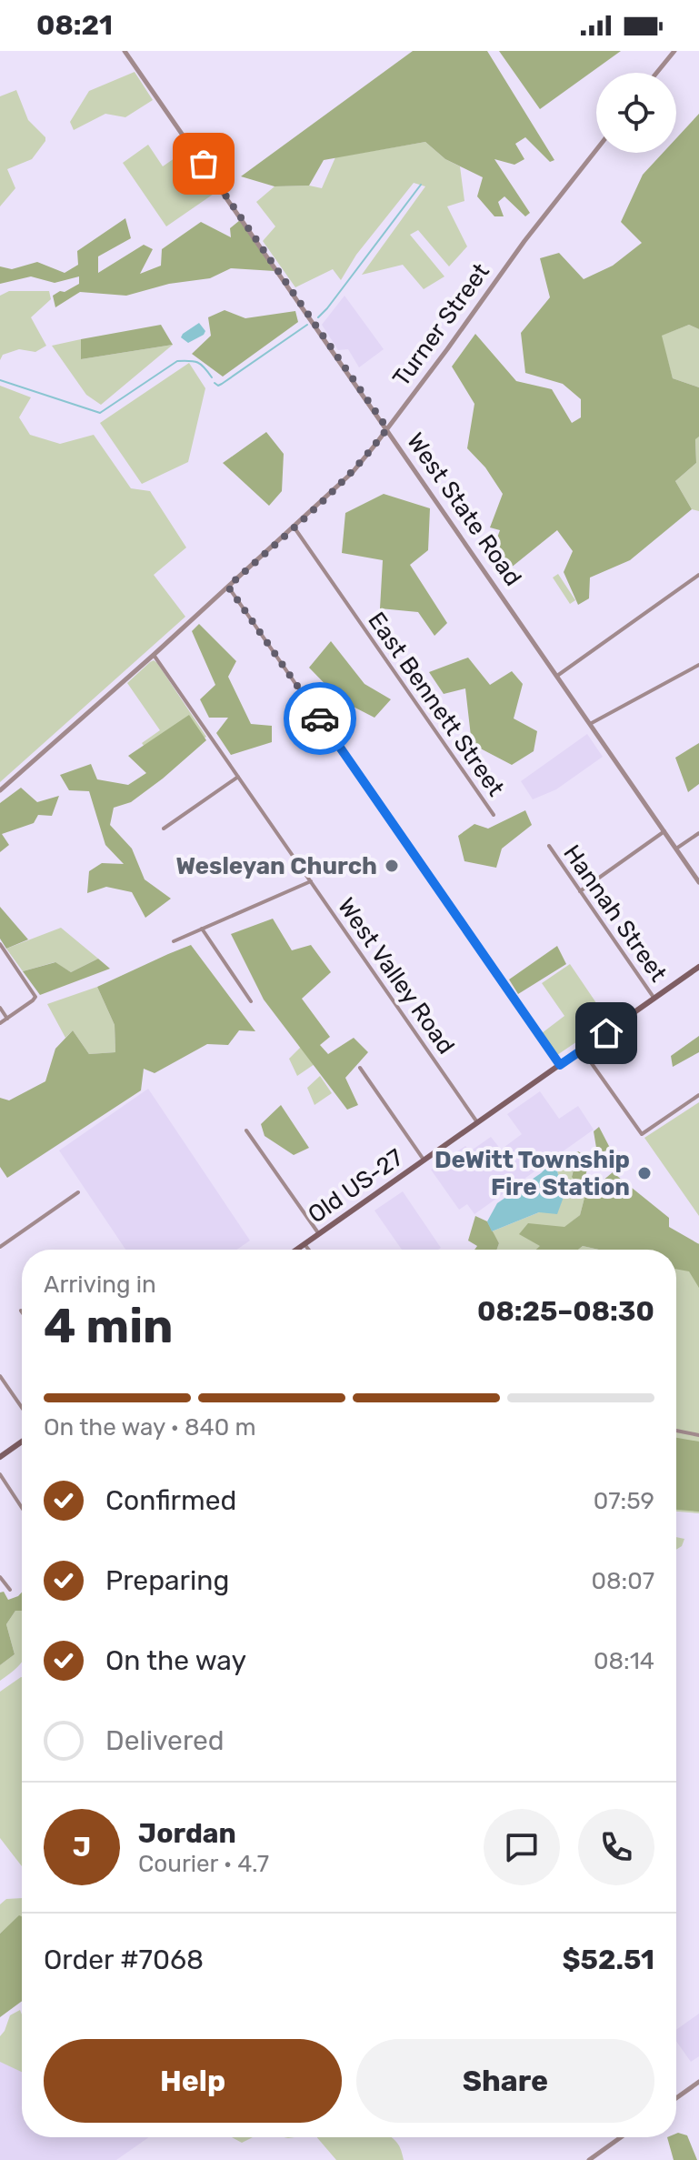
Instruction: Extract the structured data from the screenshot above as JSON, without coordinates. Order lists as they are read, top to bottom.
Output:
{
  "streets": {
    "main road": ["Old US-27"],
    "street": [
      "Turner Street",
      "West State Road",
      "East Bennett Street",
      "Hannah Street",
      "West Valley Road"
    ]
  },
  "crossings": [
    ["Turner Street", "West State Road"],
    ["Turner Street", "East Bennett Street"],
    ["Turner Street", "West Valley Road"],
    ["Hannah Street", "Old US-27"],
    ["West Valley Road", "Old US-27"]
  ],
  "places": ["Wesleyan Church", "DeWitt Township Fire Station"],
  "page": {
    "status": "08:21",
    "heading": ["4 min", "Arriving in", "08:25–08:30"],
    "panel": [
      "Jordan",
      "Courier · 4.7",
      "Order #7068",
      "$52.51"
    ],
    "bar": "On the way · 840 m",
    "list": [
      ["Confirmed", "07:59"],
      ["Preparing", "08:07"],
      ["On the way", "08:14"],
      "Delivered"
    ],
    "round": "J",
    "buttons": ["Help", "Share"]
  }
}
